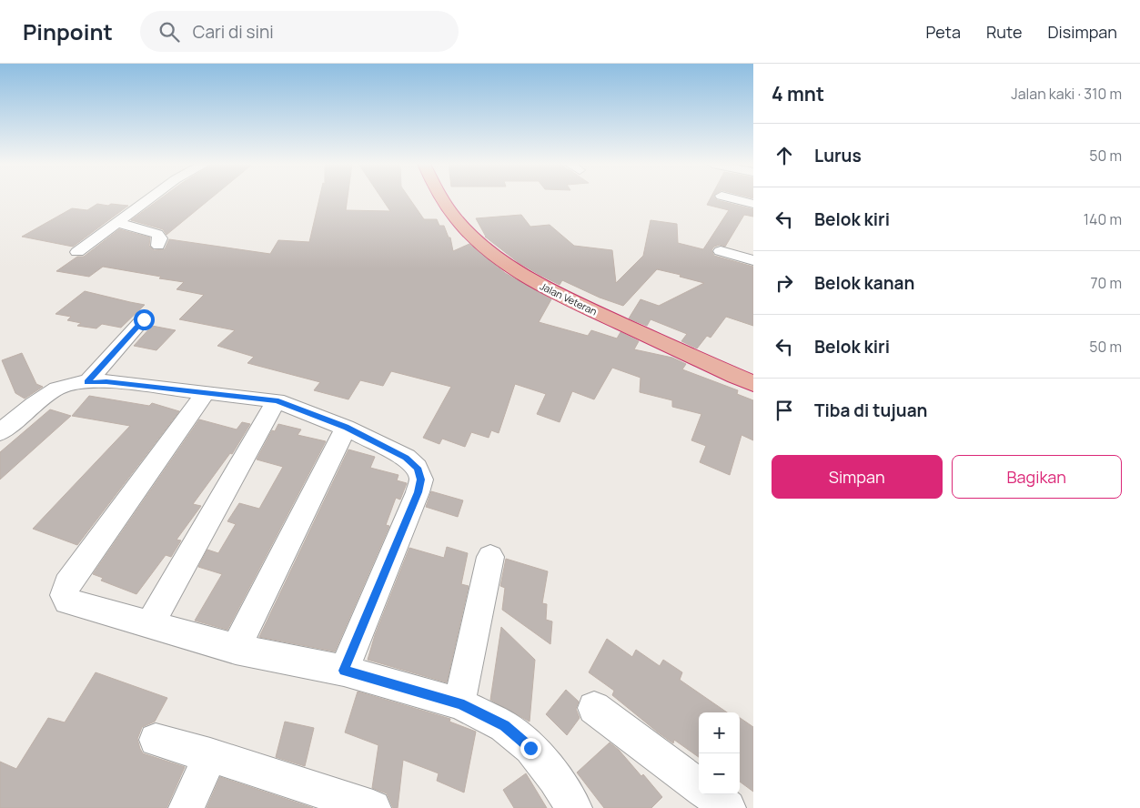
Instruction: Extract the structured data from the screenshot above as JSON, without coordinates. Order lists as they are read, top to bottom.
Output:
{
  "streets": {
    "highway": ["Jalan Veteran"]
  },
  "page": {
    "header": "Pinpoint",
    "search": "Cari di sini",
    "nav": ["Peta", "Rute", "Disimpan"],
    "heading": ["4 mnt", "Jalan kaki · 310 m"],
    "list": [
      ["Lurus", "50 m"],
      ["Belok kiri", "140 m"],
      ["Belok kanan", "70 m"],
      ["Belok kiri", "50 m"],
      "Tiba di tujuan"
    ],
    "buttons": ["Simpan", "Bagikan"],
    "map_buttons": ["+", "−"]
  }
}
